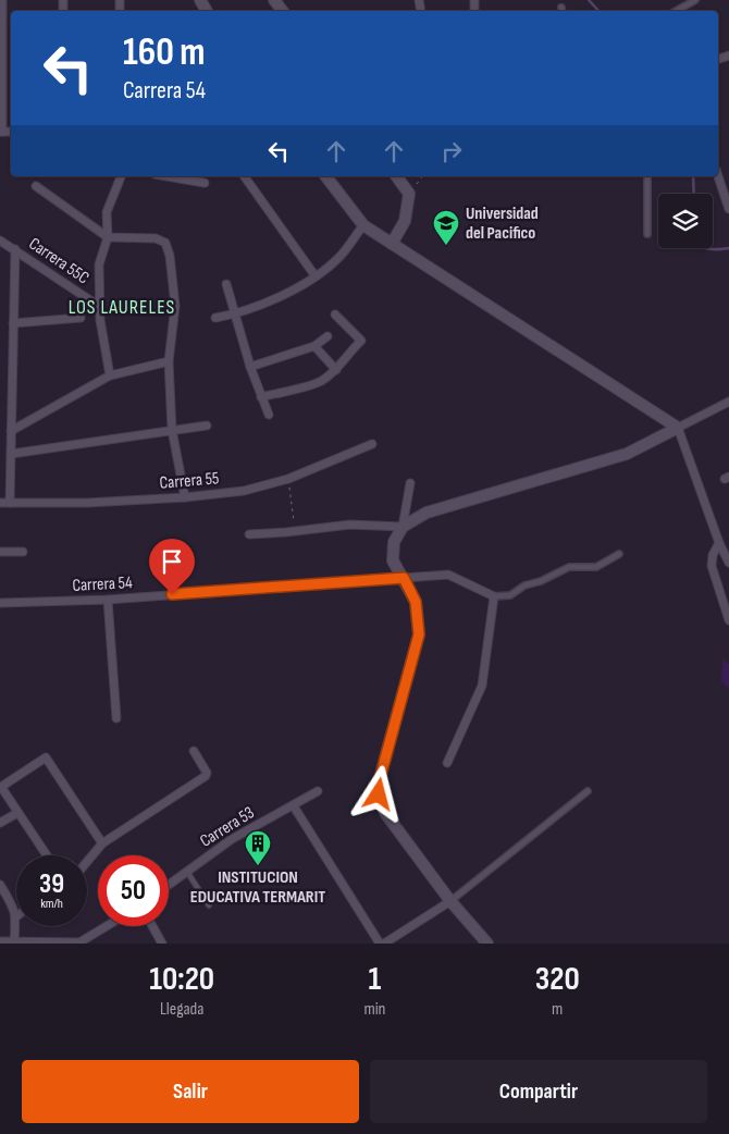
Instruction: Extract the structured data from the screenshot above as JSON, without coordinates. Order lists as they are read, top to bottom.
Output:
{
  "streets": {
    "street": [
      "Carrera 55C",
      "Carrera 55",
      "Carrera 54",
      "Carrera 53"
    ]
  },
  "districts": ["LOS LAURELES"],
  "places": {
    "school or university": ["Universidad del Pacifico"],
    "building": ["INSTITUCION EDUCATIVA TERMARIT"]
  },
  "page": {
    "turn": ["160 m", "Carrera 54"],
    "speed": "39 km/h",
    "limit": "50",
    "eta": [
      "10:20",
      "Llegada",
      "1",
      "min",
      "320",
      "m"
    ],
    "buttons": ["Salir", "Compartir"]
  }
}
